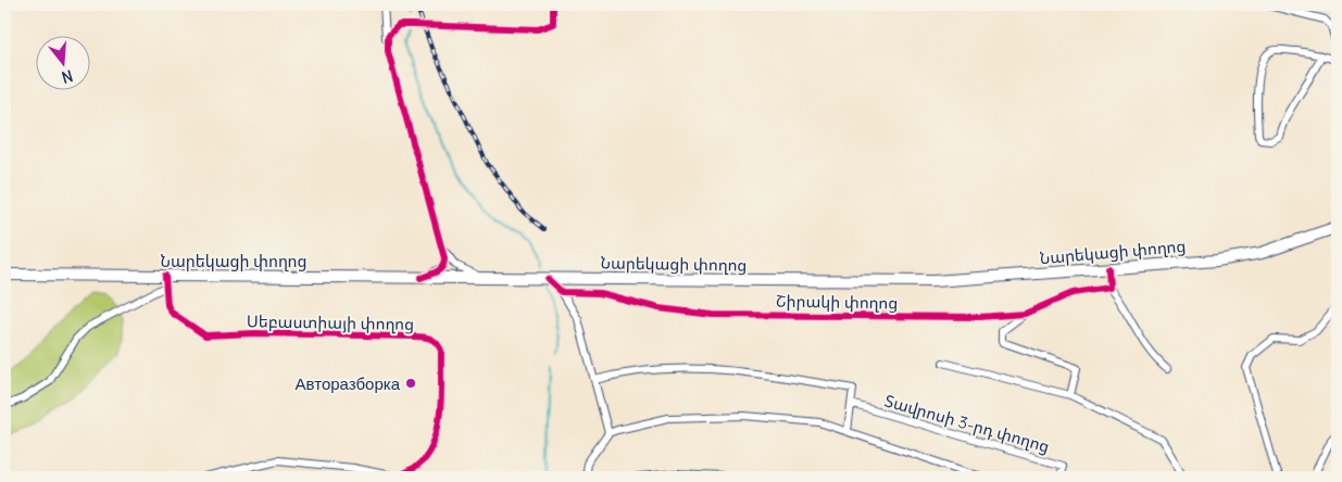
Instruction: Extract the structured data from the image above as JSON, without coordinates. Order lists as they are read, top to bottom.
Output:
{
  "streets": {
    "highway": ["Նարեկացի փողոց"],
    "street": ["Շիրակի փողոց", "Սեբաստիայի փողոց", "Տավրոսի 3-րդ փողոց"]
  },
  "crossings": [
    ["Նարեկացի փողոց", "Սեբաստիայի փողոց"]
  ],
  "places": ["Авторазборка"],
  "north": "bottom"
}
